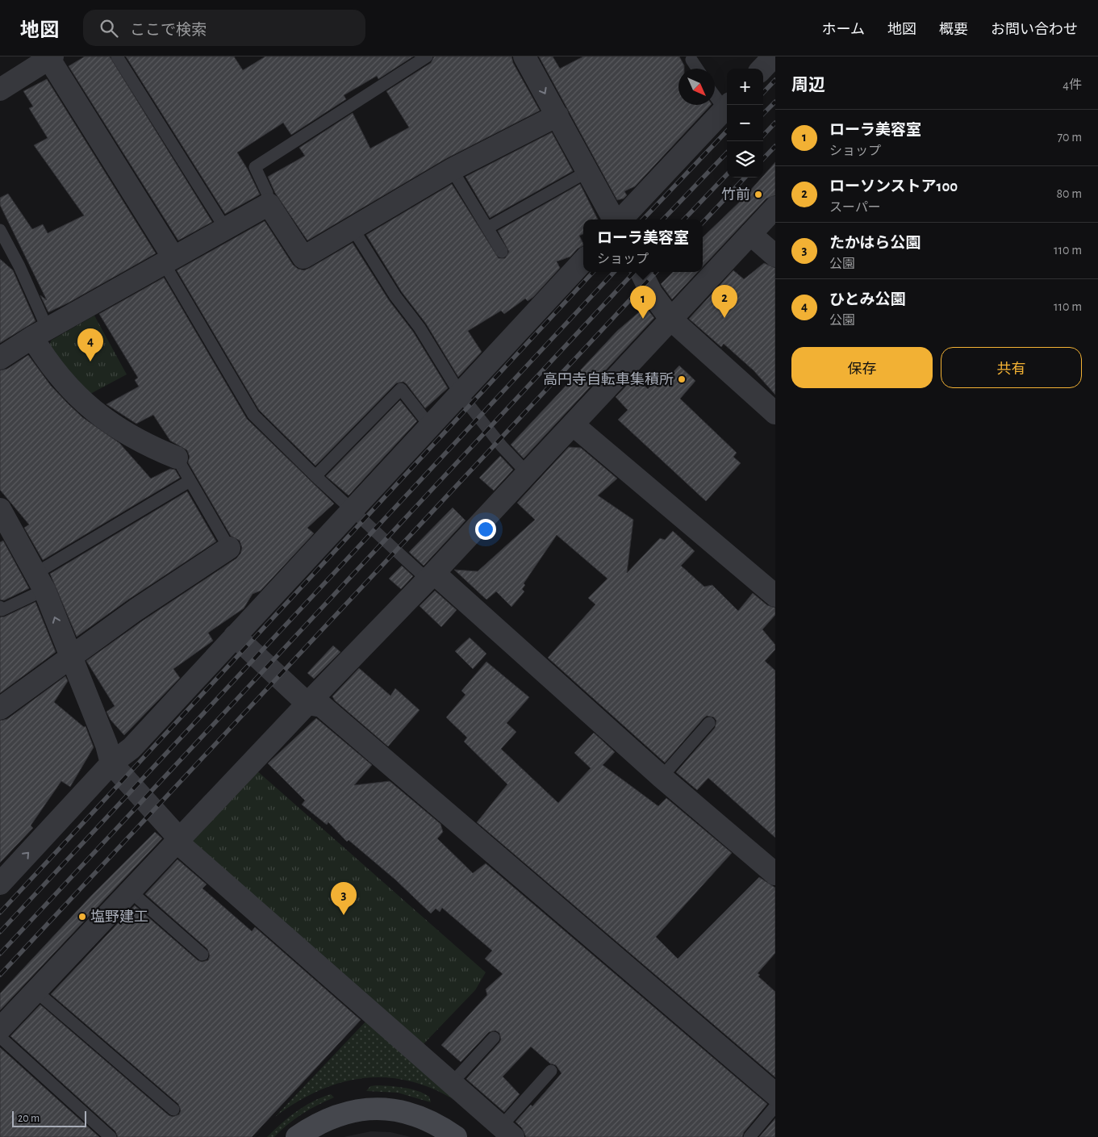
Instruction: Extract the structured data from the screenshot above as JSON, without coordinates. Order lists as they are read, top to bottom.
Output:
{
  "places": ["竹前", "高円寺自転車集積所", "塩野建工"],
  "scale_bar": "20 m",
  "north": "bottom right",
  "page": {
    "header": "地図",
    "search": "ここで検索",
    "nav": [
      "ホーム",
      "地図",
      "概要",
      "お問い合わせ"
    ],
    "heading": ["周辺", "4件"],
    "map_buttons": ["+", "−"],
    "list": [
      {
        "mark": "1",
        "name": "ローラ美容室",
        "note": "ショップ",
        "value": "70 m"
      },
      {
        "mark": "2",
        "name": "ローソンストア100",
        "note": "スーパー",
        "value": "80 m"
      },
      {
        "mark": "3",
        "name": "たかはら公園",
        "note": "公園",
        "value": "110 m"
      },
      {
        "mark": "4",
        "name": "ひとみ公園",
        "note": "公園",
        "value": "110 m"
      }
    ],
    "popup": ["ローラ美容室", "ショップ"],
    "pins": [
      "2",
      "1",
      "4",
      "3"
    ],
    "buttons": ["保存", "共有"],
    "scale": "20 m"
  }
}
